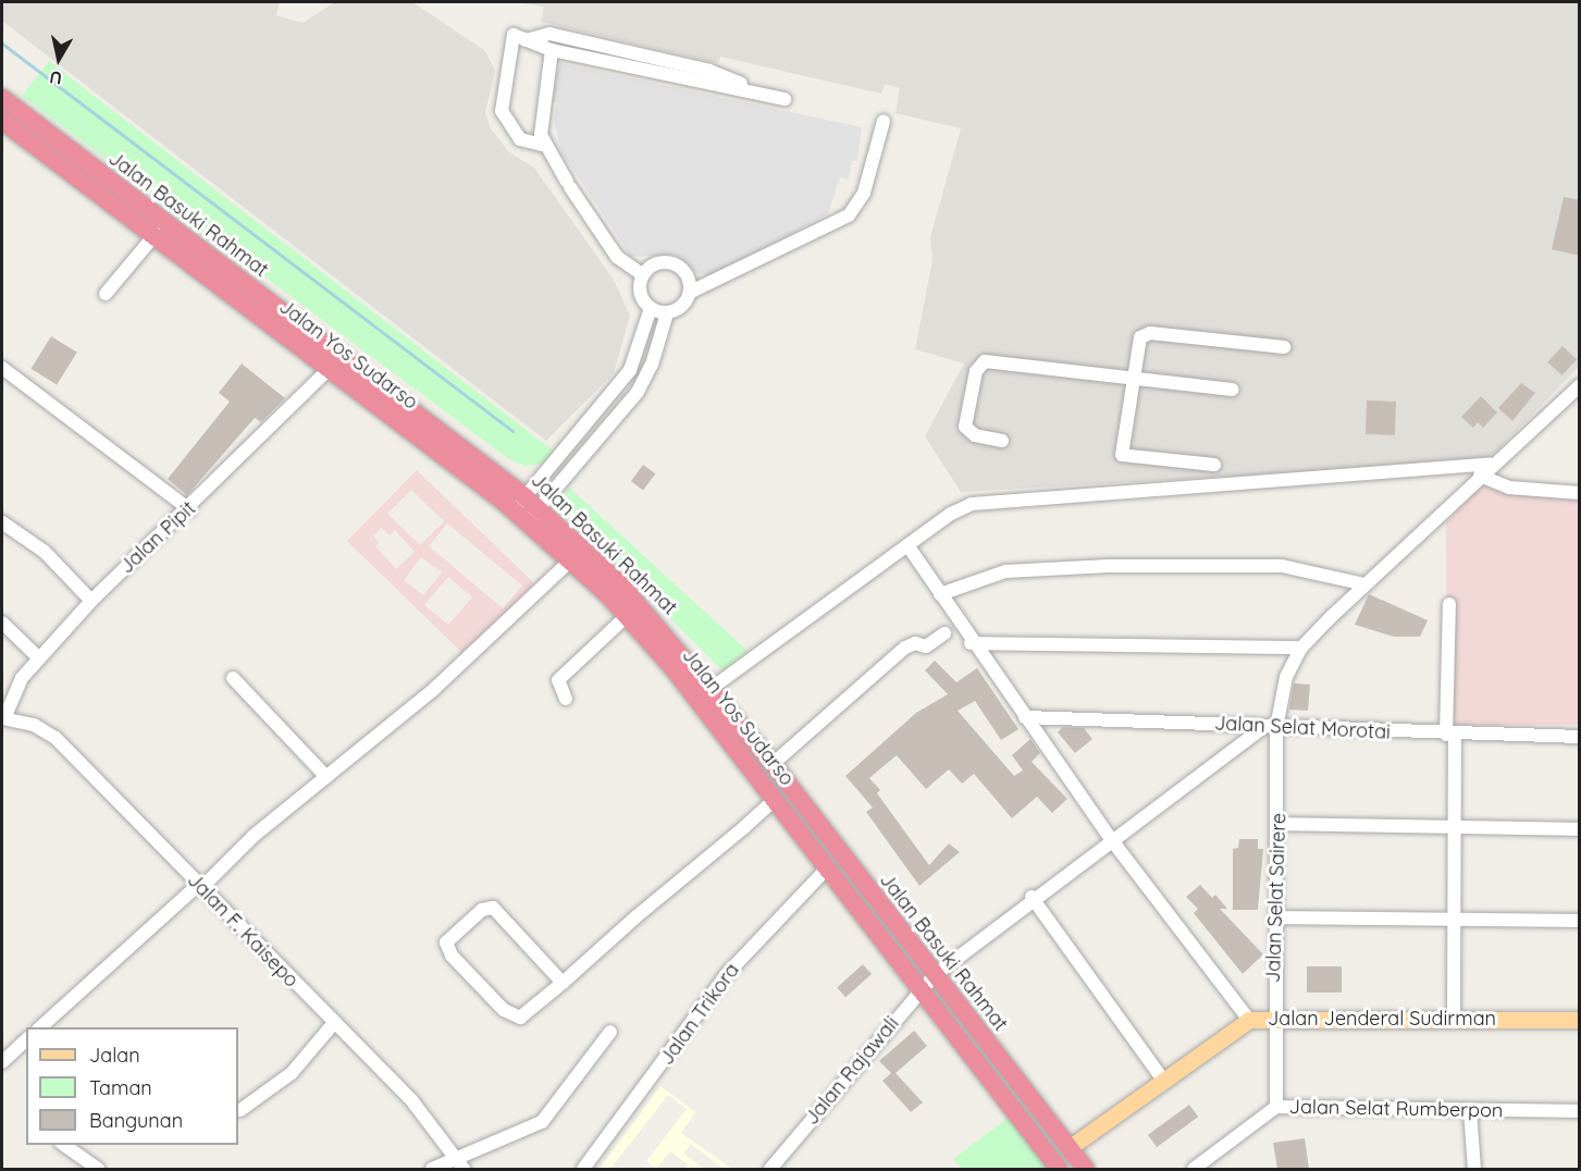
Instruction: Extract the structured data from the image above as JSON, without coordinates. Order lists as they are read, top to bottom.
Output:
{
  "streets": {
    "highway": ["Jalan Basuki Rahmat", "Jalan Yos Sudarso"],
    "main road": ["Jalan Jenderal Sudirman"],
    "street": [
      "Jalan Pipit",
      "Jalan Selat Morotai",
      "Jalan Selat Sairere",
      "Jalan F. Kaisepo",
      "Jalan Trikora",
      "Jalan Rajawali",
      "Jalan Selat Rumberpon"
    ]
  },
  "crossings": [
    ["Jalan Basuki Rahmat", "Jalan Yos Sudarso"],
    ["Jalan Basuki Rahmat", "Jalan Jenderal Sudirman"],
    ["Jalan Basuki Rahmat", "Jalan Rajawali"],
    ["Jalan Yos Sudarso", "Jalan Pipit"],
    ["Jalan Yos Sudarso", "Jalan Trikora"],
    ["Jalan Yos Sudarso", "Jalan Rajawali"],
    ["Jalan Pipit", "Jalan F. Kaisepo"],
    ["Jalan Selat Morotai", "Jalan Selat Sairere"],
    ["Jalan Selat Morotai", "Jalan Rajawali"],
    ["Jalan Selat Sairere", "Jalan Jenderal Sudirman"],
    ["Jalan Selat Sairere", "Jalan Selat Rumberpon"]
  ],
  "legend": ["Jalan", "Taman", "Bangunan"],
  "north": "bottom"
}
